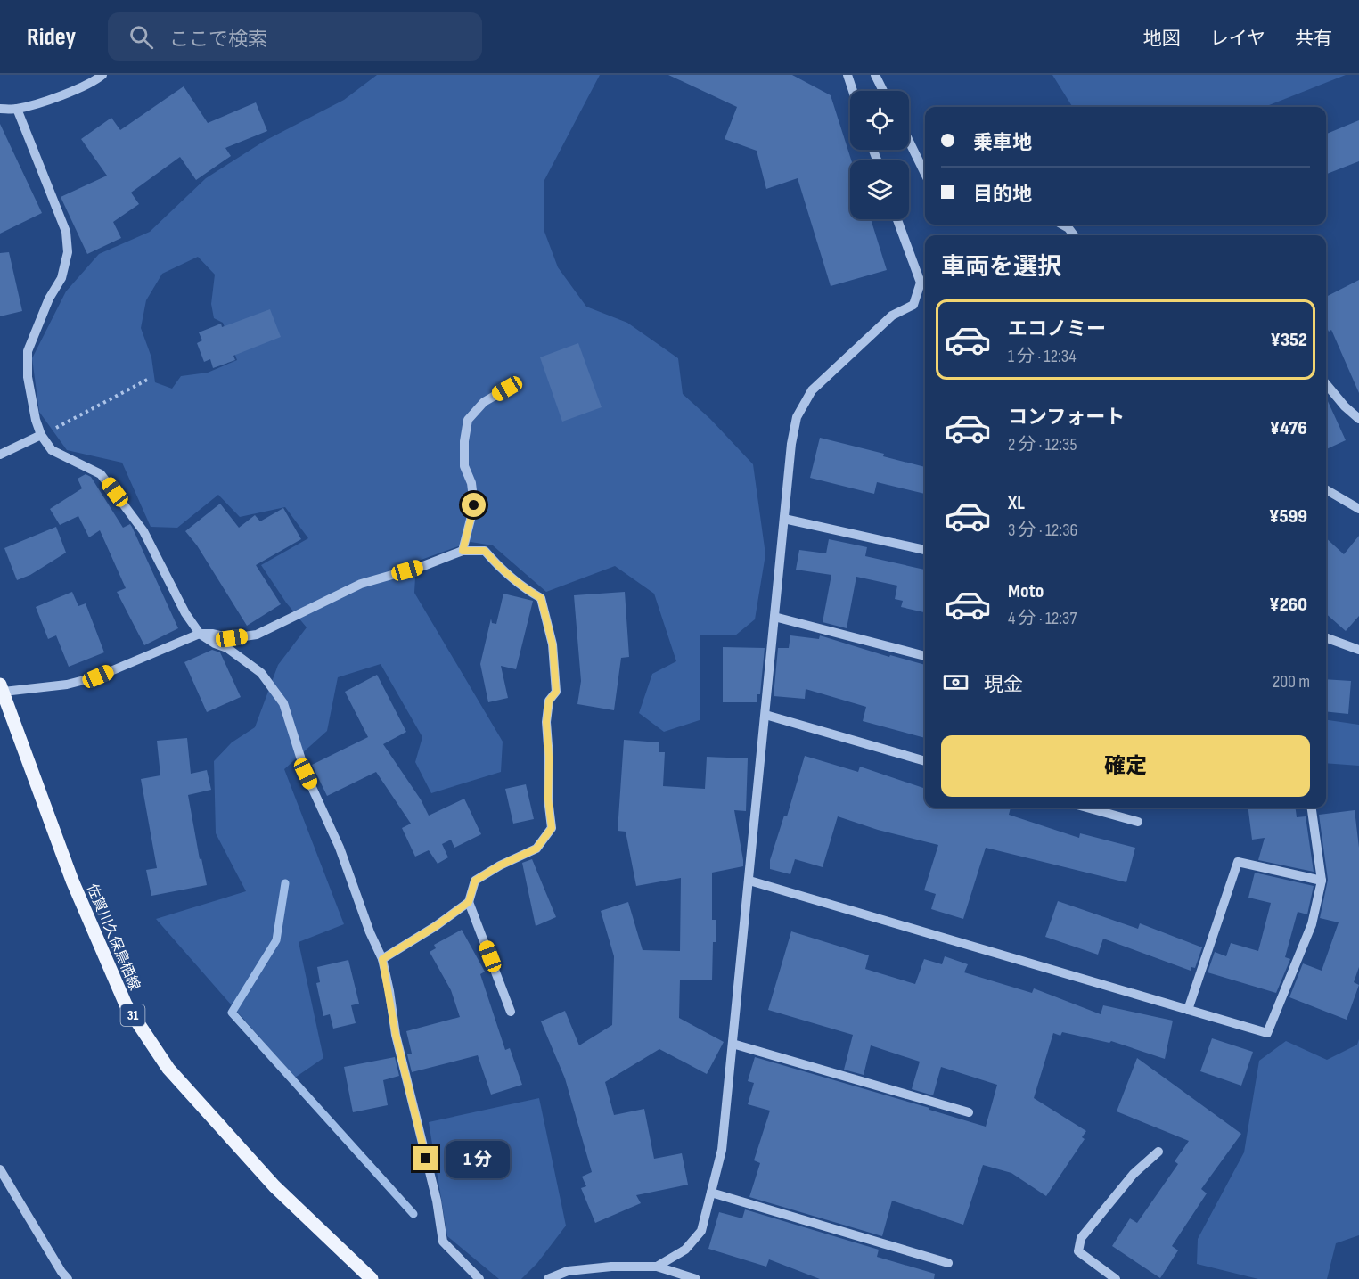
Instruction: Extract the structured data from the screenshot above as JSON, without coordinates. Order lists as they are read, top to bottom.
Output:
{
  "streets": {
    "main road": ["佐賀川久保鳥栖線", "31"]
  },
  "page": {
    "header": "Ridey",
    "search": "ここで検索",
    "nav": ["地図", "レイヤ", "共有"],
    "banner": ["乗車地", "目的地"],
    "heading": "車両を選択",
    "list": [
      {
        "name": "エコノミー",
        "note": "1 分 · 12:34",
        "value": "¥352"
      },
      {
        "name": "コンフォート",
        "note": "2 分 · 12:35",
        "value": "¥476"
      },
      {
        "name": "XL",
        "note": "3 分 · 12:36",
        "value": "¥599"
      },
      {
        "name": "Moto",
        "note": "4 分 · 12:37",
        "value": "¥260"
      }
    ],
    "pay": ["現金", "200 m"],
    "buttons": "確定",
    "bubble": "1 分"
  }
}
